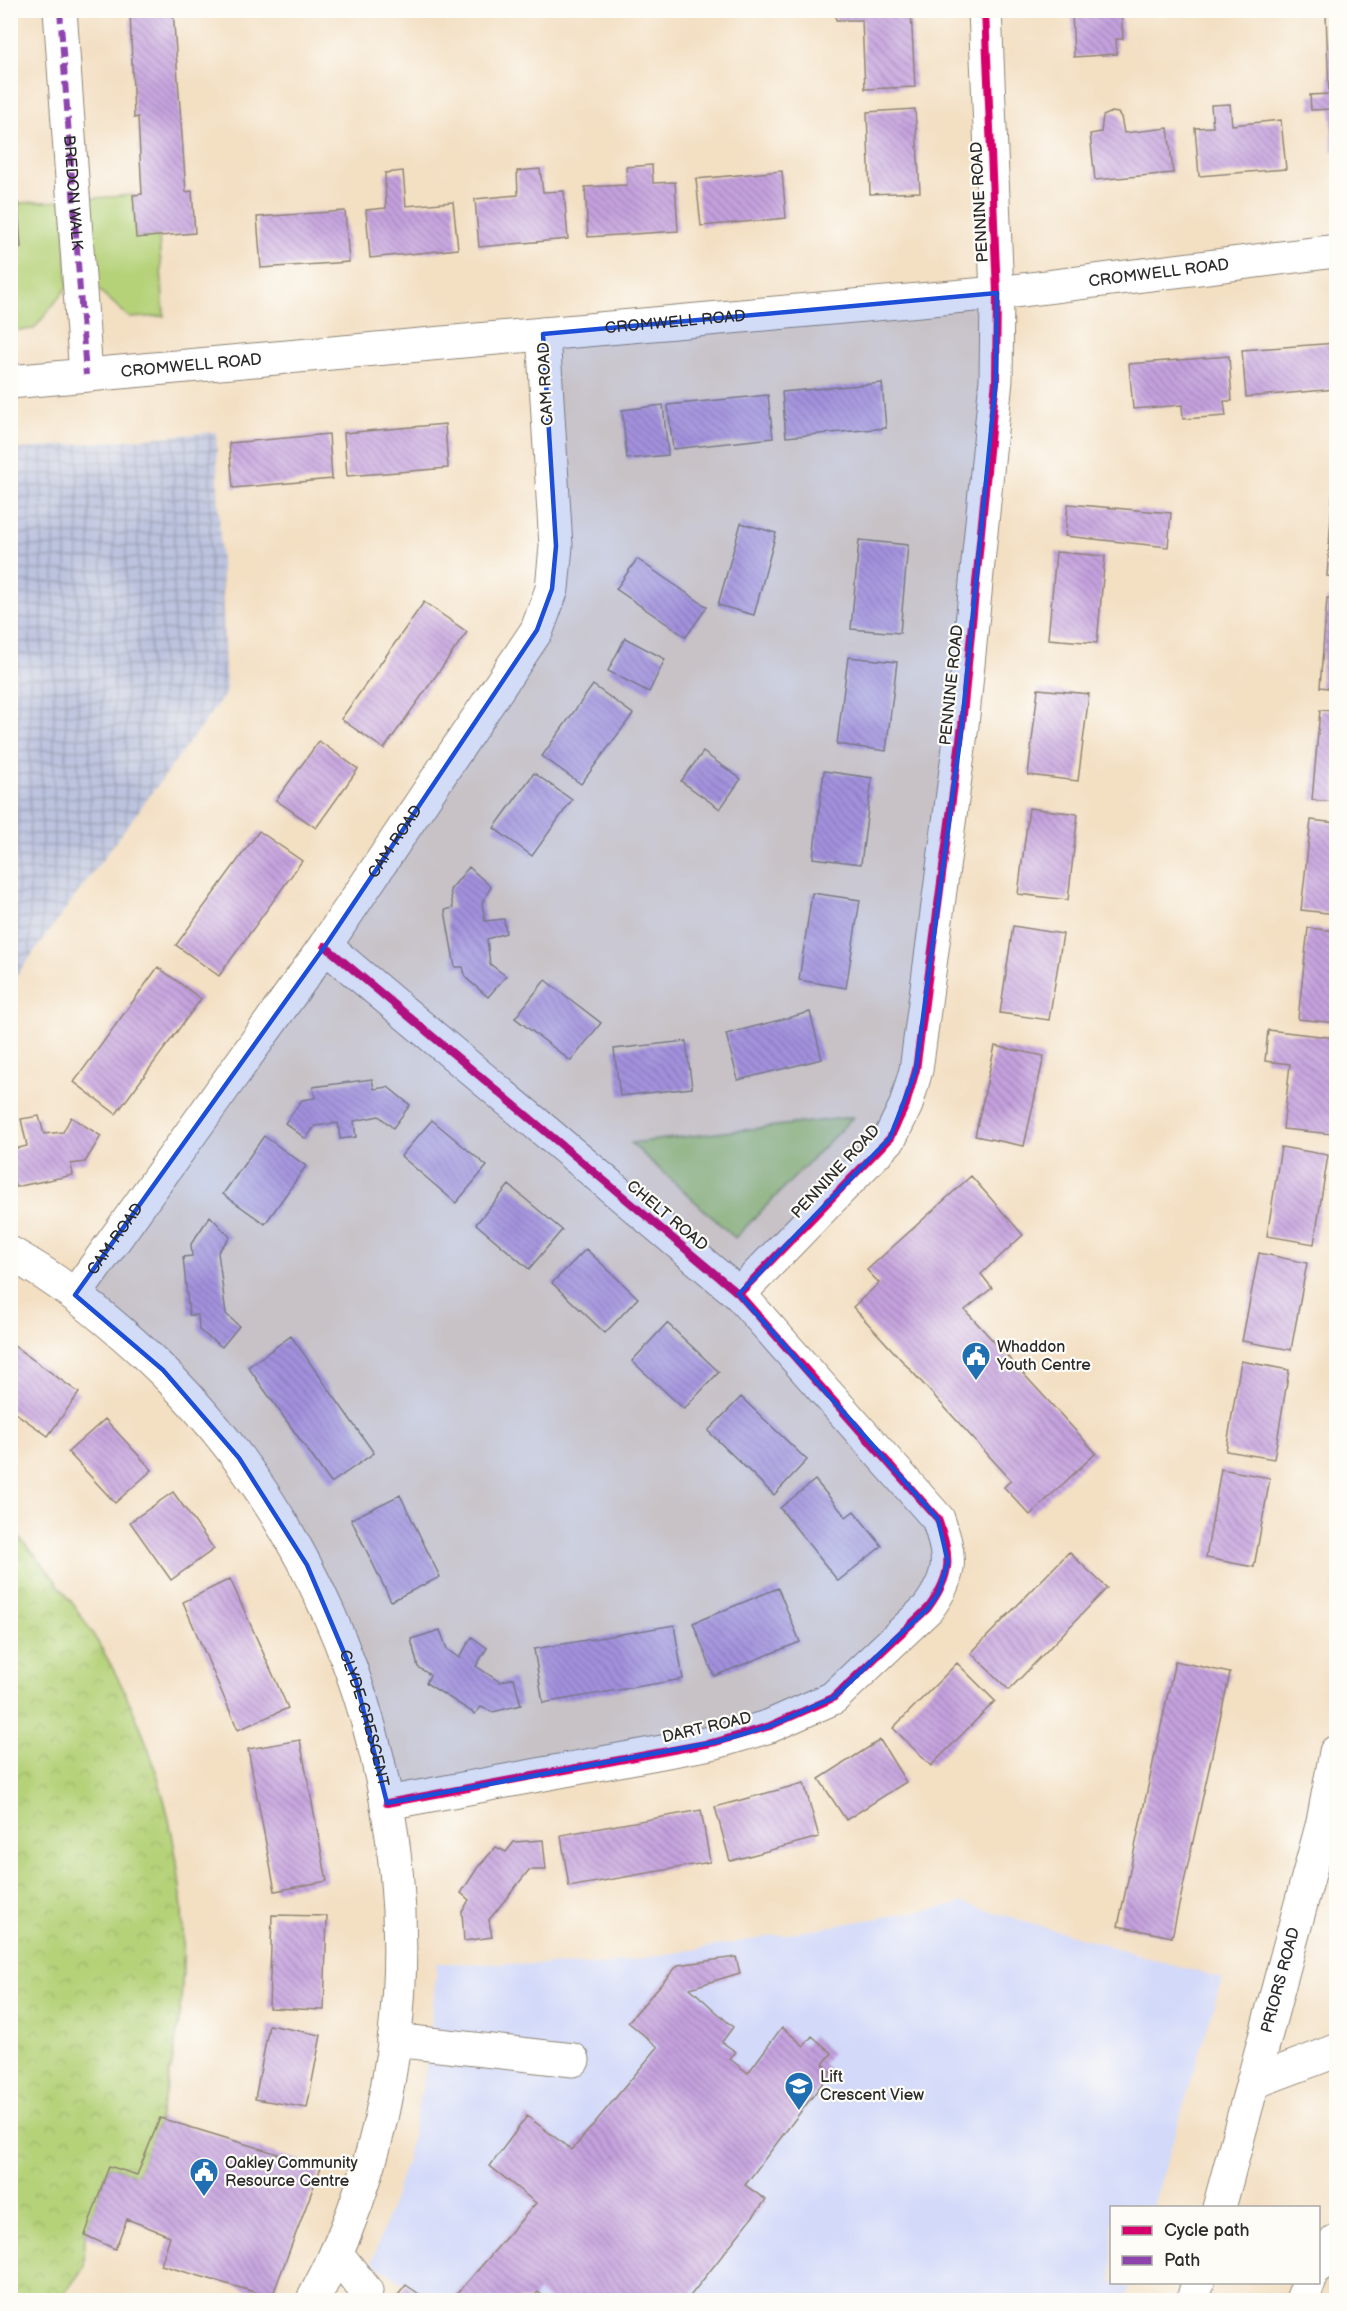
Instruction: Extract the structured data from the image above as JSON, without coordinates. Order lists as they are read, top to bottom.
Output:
{
  "streets": {
    "street": [
      "BREDON WALK",
      "PENNINE ROAD",
      "CROMWELL ROAD",
      "CAM ROAD",
      "CHELT ROAD",
      "CLYDE CRESCENT",
      "DART ROAD",
      "PRIORS ROAD"
    ]
  },
  "crossings": [
    ["BREDON WALK", "CROMWELL ROAD"],
    ["PENNINE ROAD", "CROMWELL ROAD"],
    ["PENNINE ROAD", "CHELT ROAD"],
    ["CROMWELL ROAD", "CAM ROAD"],
    ["CAM ROAD", "CHELT ROAD"],
    ["CAM ROAD", "CLYDE CRESCENT"],
    ["CHELT ROAD", "DART ROAD"],
    ["CLYDE CRESCENT", "DART ROAD"]
  ],
  "places": {
    "public building": ["Whaddon Youth Centre", "Oakley Community Resource Centre"],
    "school or university": ["Lift Crescent View"]
  },
  "legend": ["Cycle path", "Path"]
}
